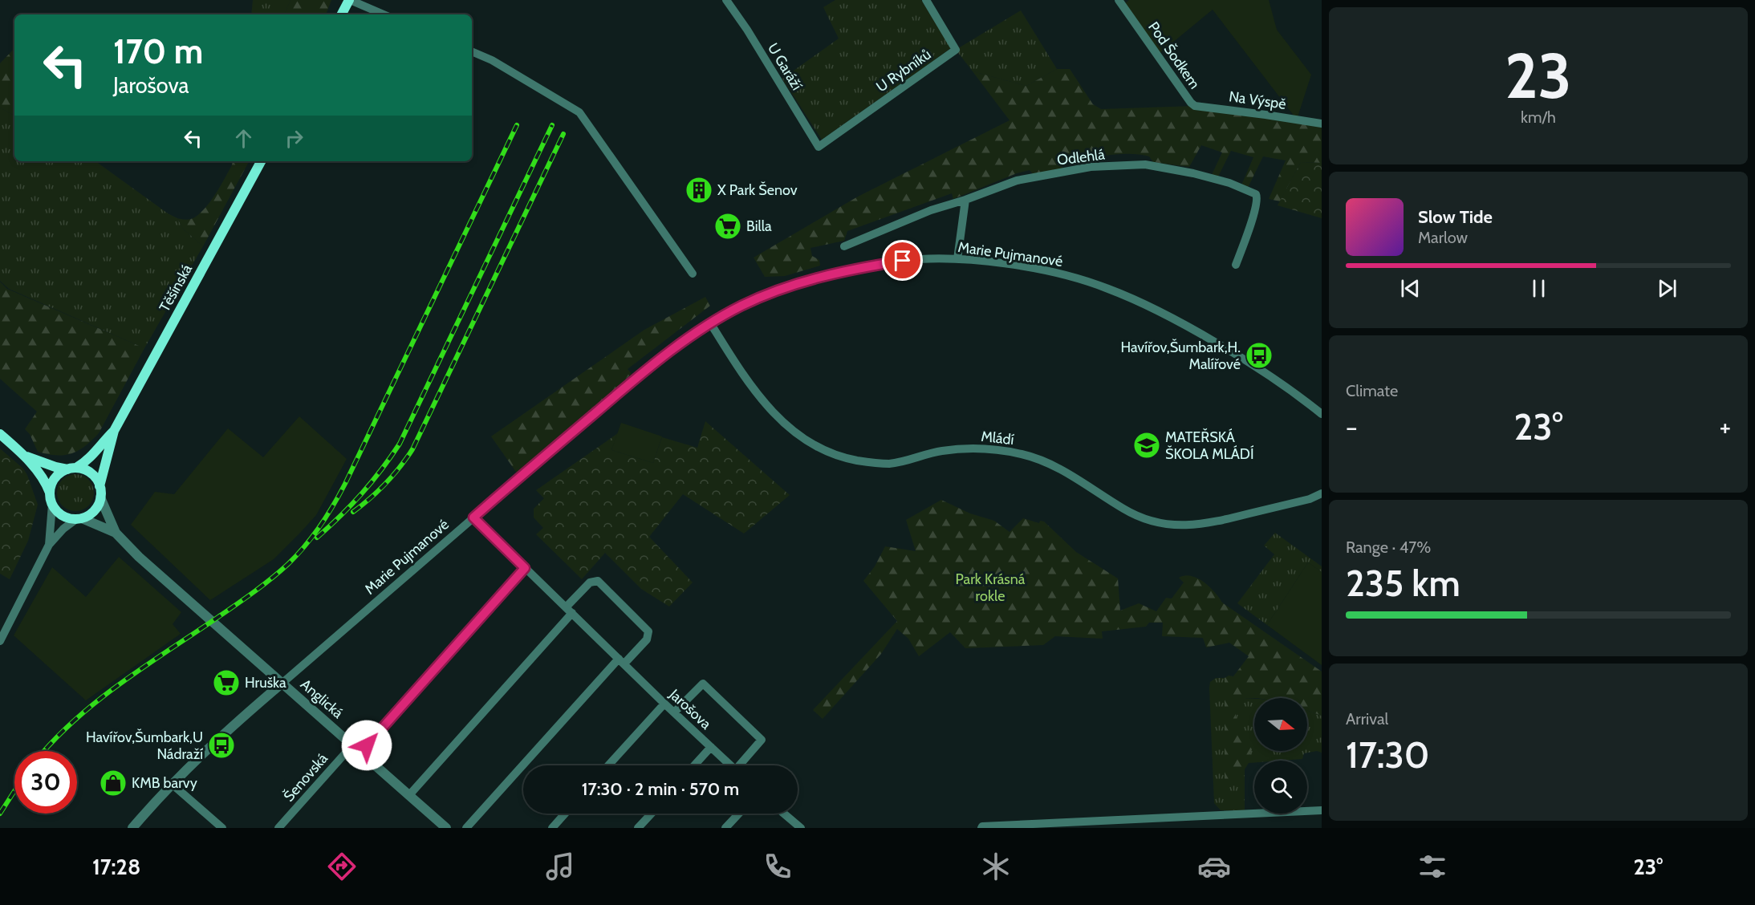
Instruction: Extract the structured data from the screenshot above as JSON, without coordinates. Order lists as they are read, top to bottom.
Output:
{
  "streets": {
    "main road": ["Těšínská"],
    "street": [
      "Pod Šodkem",
      "U Garáží",
      "U Rybníků",
      "Na Výspě",
      "Odlehlá",
      "Marie Pujmanové",
      "Mládí",
      "Anglická",
      "Jarošova",
      "Šenovská"
    ]
  },
  "crossings": [
    ["Pod Šodkem", "Na Výspě"],
    ["U Garáží", "U Rybníků"],
    ["Marie Pujmanové", "Mládí"],
    ["Marie Pujmanové", "Anglická"],
    ["Marie Pujmanové", "Jarošova"],
    ["Těšínská", "Anglická"],
    ["Anglická", "Šenovská"]
  ],
  "parks": ["Park Krásná rokle"],
  "places": {
    "building": ["X Park Šenov"],
    "supermarket": ["Billa", "Hruška"],
    "bus stop": ["Havířov,Šumbark,H. Malířové", "Havířov,Šumbark,U Nádraží"],
    "school or university": ["MATEŘSKÁ ŠKOLA MLÁDÍ"],
    "shop": ["KMB barvy"]
  },
  "north": "right",
  "page": {
    "tile": [
      ["23", "km/h"],
      "Climate",
      ["Range · 47%", "235 km"],
      ["Arrival", "17:30"]
    ],
    "turn": ["170 m", "Jarošova"],
    "song": ["Slow Tide", "Marlow"],
    "heat": ["−", "23°", "+"],
    "limit": "30",
    "trip": "17:30 · 2 min · 570 m",
    "tabs": ["17:28", "23°"]
  }
}
